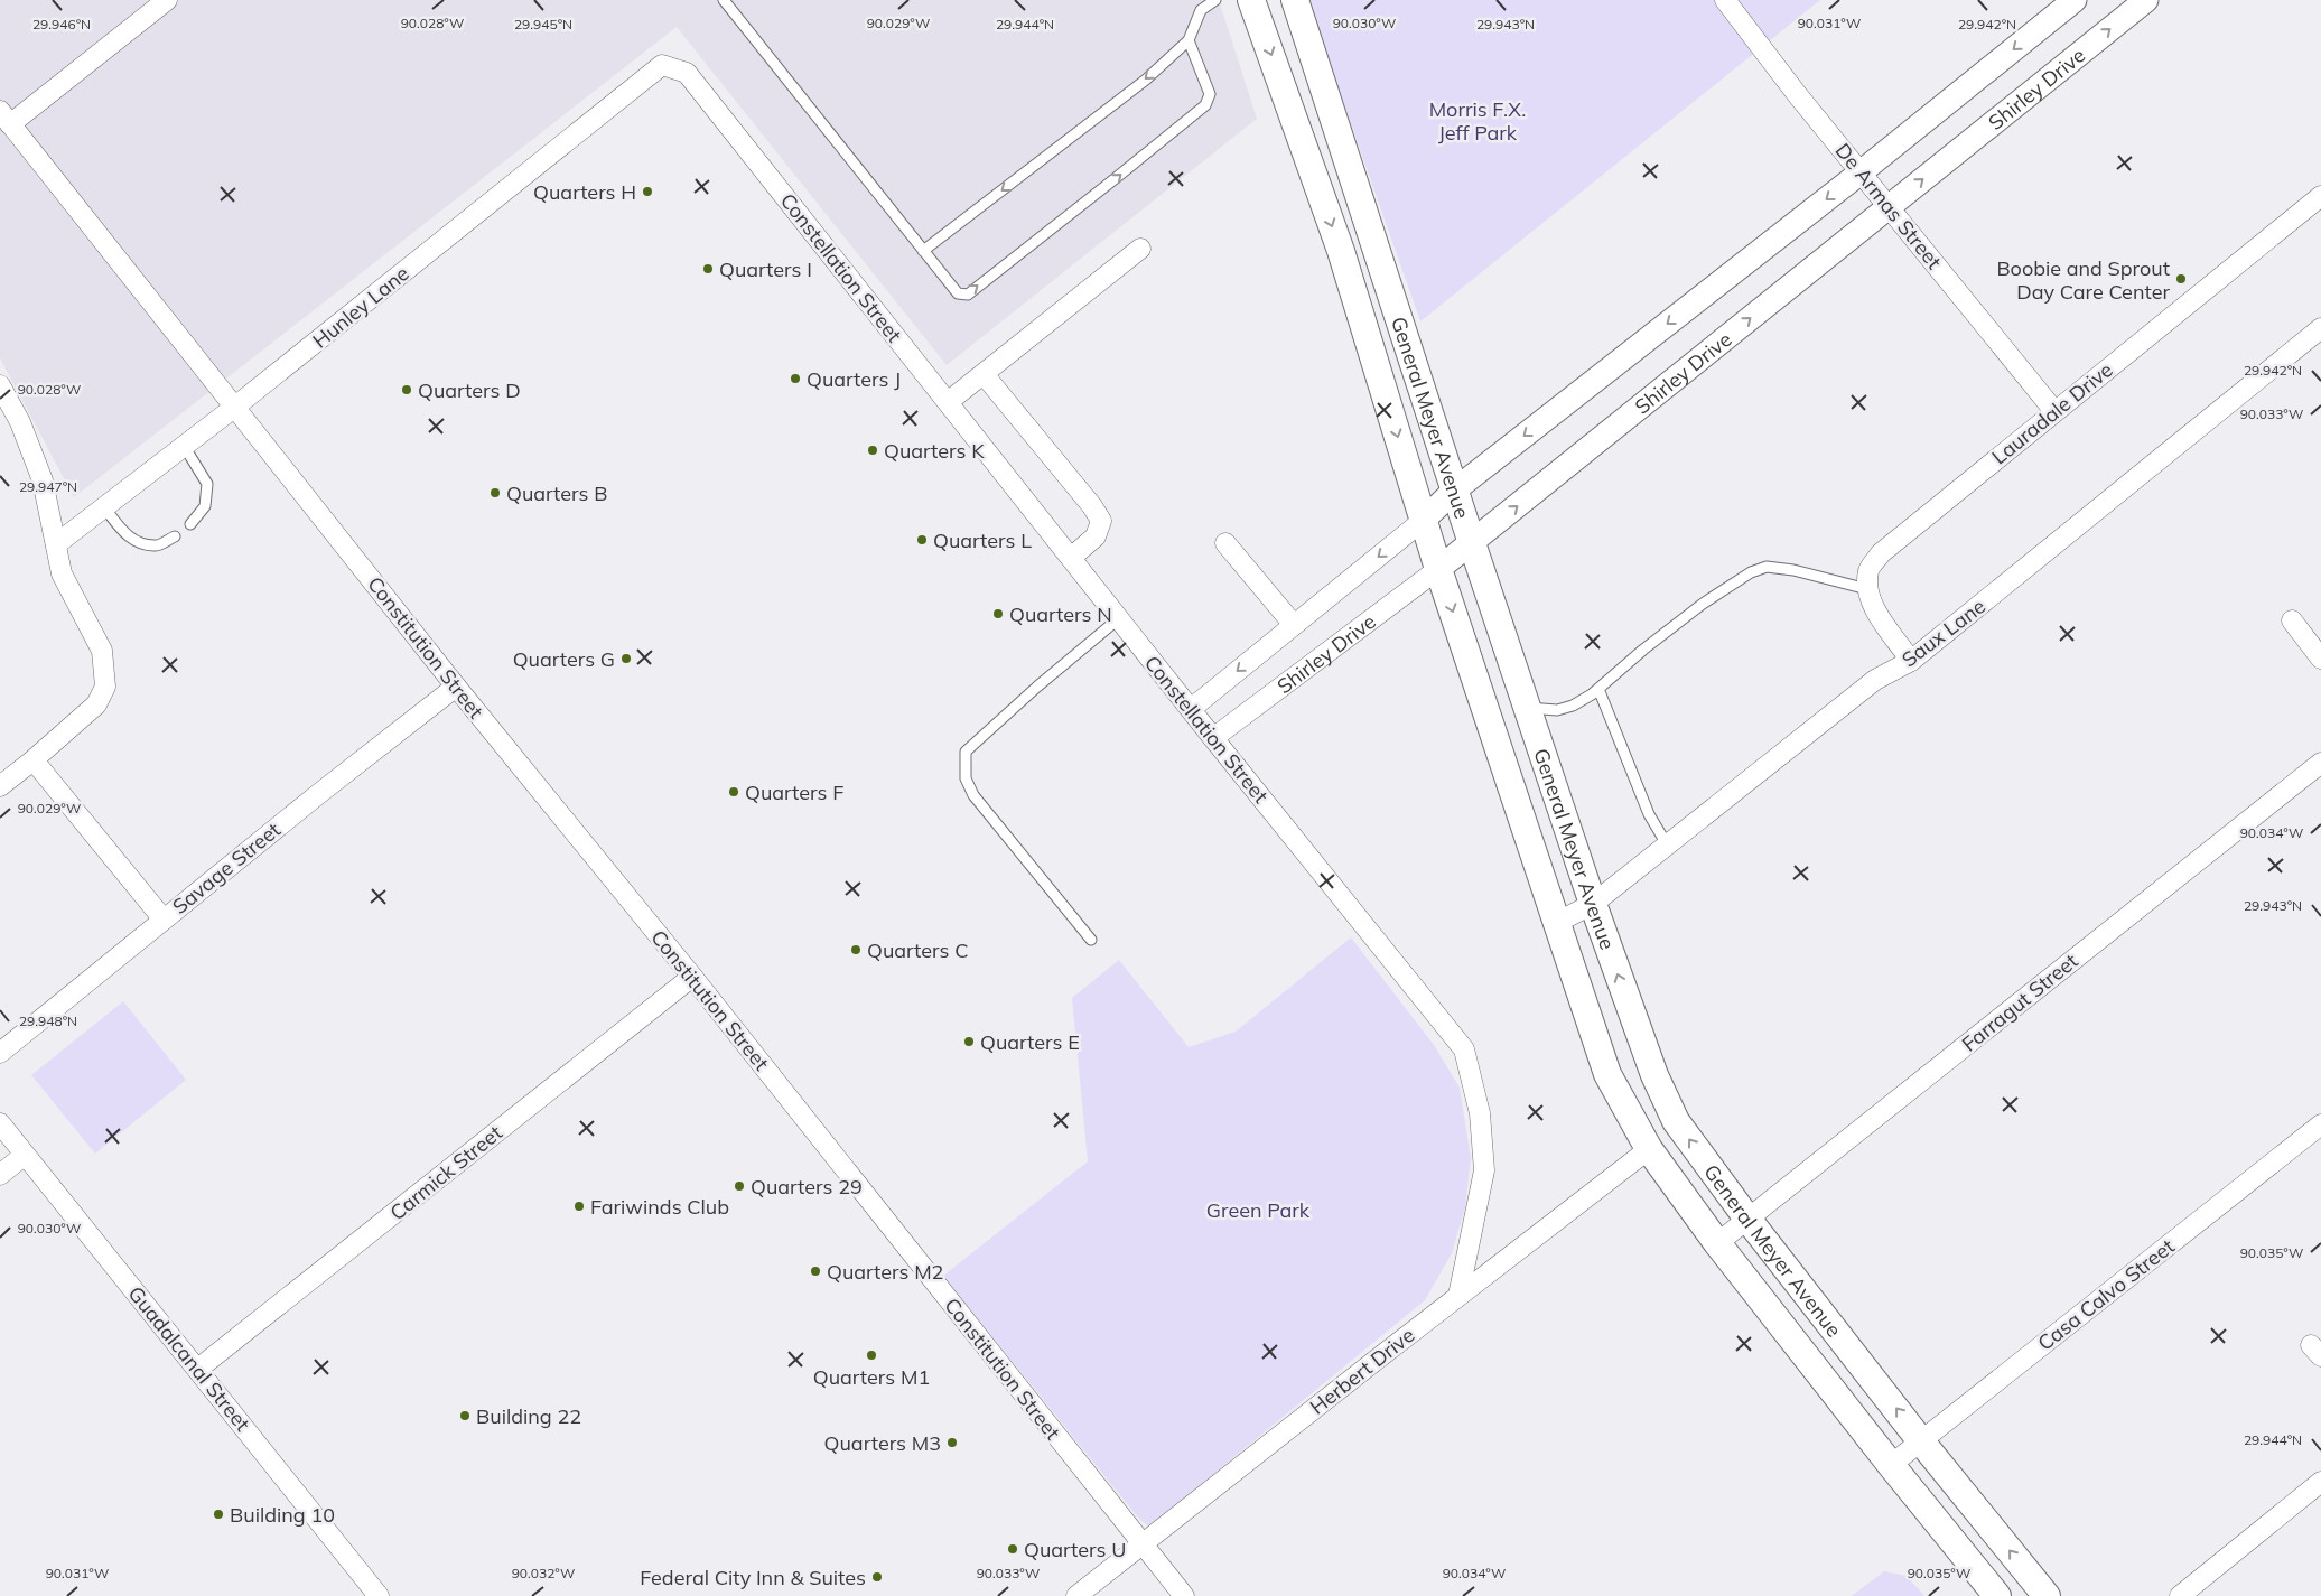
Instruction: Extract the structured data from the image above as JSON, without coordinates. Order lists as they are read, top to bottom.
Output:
{
  "streets": {
    "main road": ["General Meyer Avenue"],
    "street": [
      "Shirley Drive",
      "De Armas Street",
      "Constellation Street",
      "Hunley Lane",
      "Lauradale Drive",
      "Saux Lane",
      "Constitution Street",
      "Savage Street",
      "Farragut Street",
      "Carmick Street",
      "Casa Calvo Street",
      "Guadalcanal Street",
      "Herbert Drive"
    ]
  },
  "crossings": [
    ["Shirley Drive", "De Armas Street"],
    ["Shirley Drive", "Constellation Street"],
    ["Shirley Drive", "General Meyer Avenue"],
    ["De Armas Street", "Lauradale Drive"],
    ["Constellation Street", "Hunley Lane"],
    ["Constellation Street", "Herbert Drive"],
    ["Hunley Lane", "Constitution Street"],
    ["General Meyer Avenue", "Saux Lane"],
    ["General Meyer Avenue", "Farragut Street"],
    ["General Meyer Avenue", "Casa Calvo Street"],
    ["General Meyer Avenue", "Herbert Drive"],
    ["Constitution Street", "Savage Street"],
    ["Constitution Street", "Carmick Street"],
    ["Constitution Street", "Herbert Drive"],
    ["Carmick Street", "Guadalcanal Street"]
  ],
  "parks": ["Morris F.X. Jeff Park", "Green Park"],
  "places": [
    "Quarters H",
    "Quarters I",
    "Boobie and Sprout Day Care Center",
    "Quarters J",
    "Quarters D",
    "Quarters K",
    "Quarters B",
    "Quarters L",
    "Quarters N",
    "Quarters G",
    "Quarters F",
    "Quarters C",
    "Quarters E",
    "Quarters 29",
    "Fariwinds Club",
    "Quarters M2",
    "Quarters M1",
    "Building 22",
    "Quarters M3",
    "Building 10",
    "Quarters U",
    "Federal City Inn & Suites"
  ],
  "coordinates": [
    "90.028°W",
    "90.029°W",
    "90.030°W",
    "90.031°W",
    "29.946°N",
    "29.945°N",
    "29.944°N",
    "29.943°N",
    "29.942°N",
    "90.033°W",
    "29.947°N",
    "90.034°W",
    "29.948°N",
    "90.035°W",
    "90.032°W"
  ]
}
